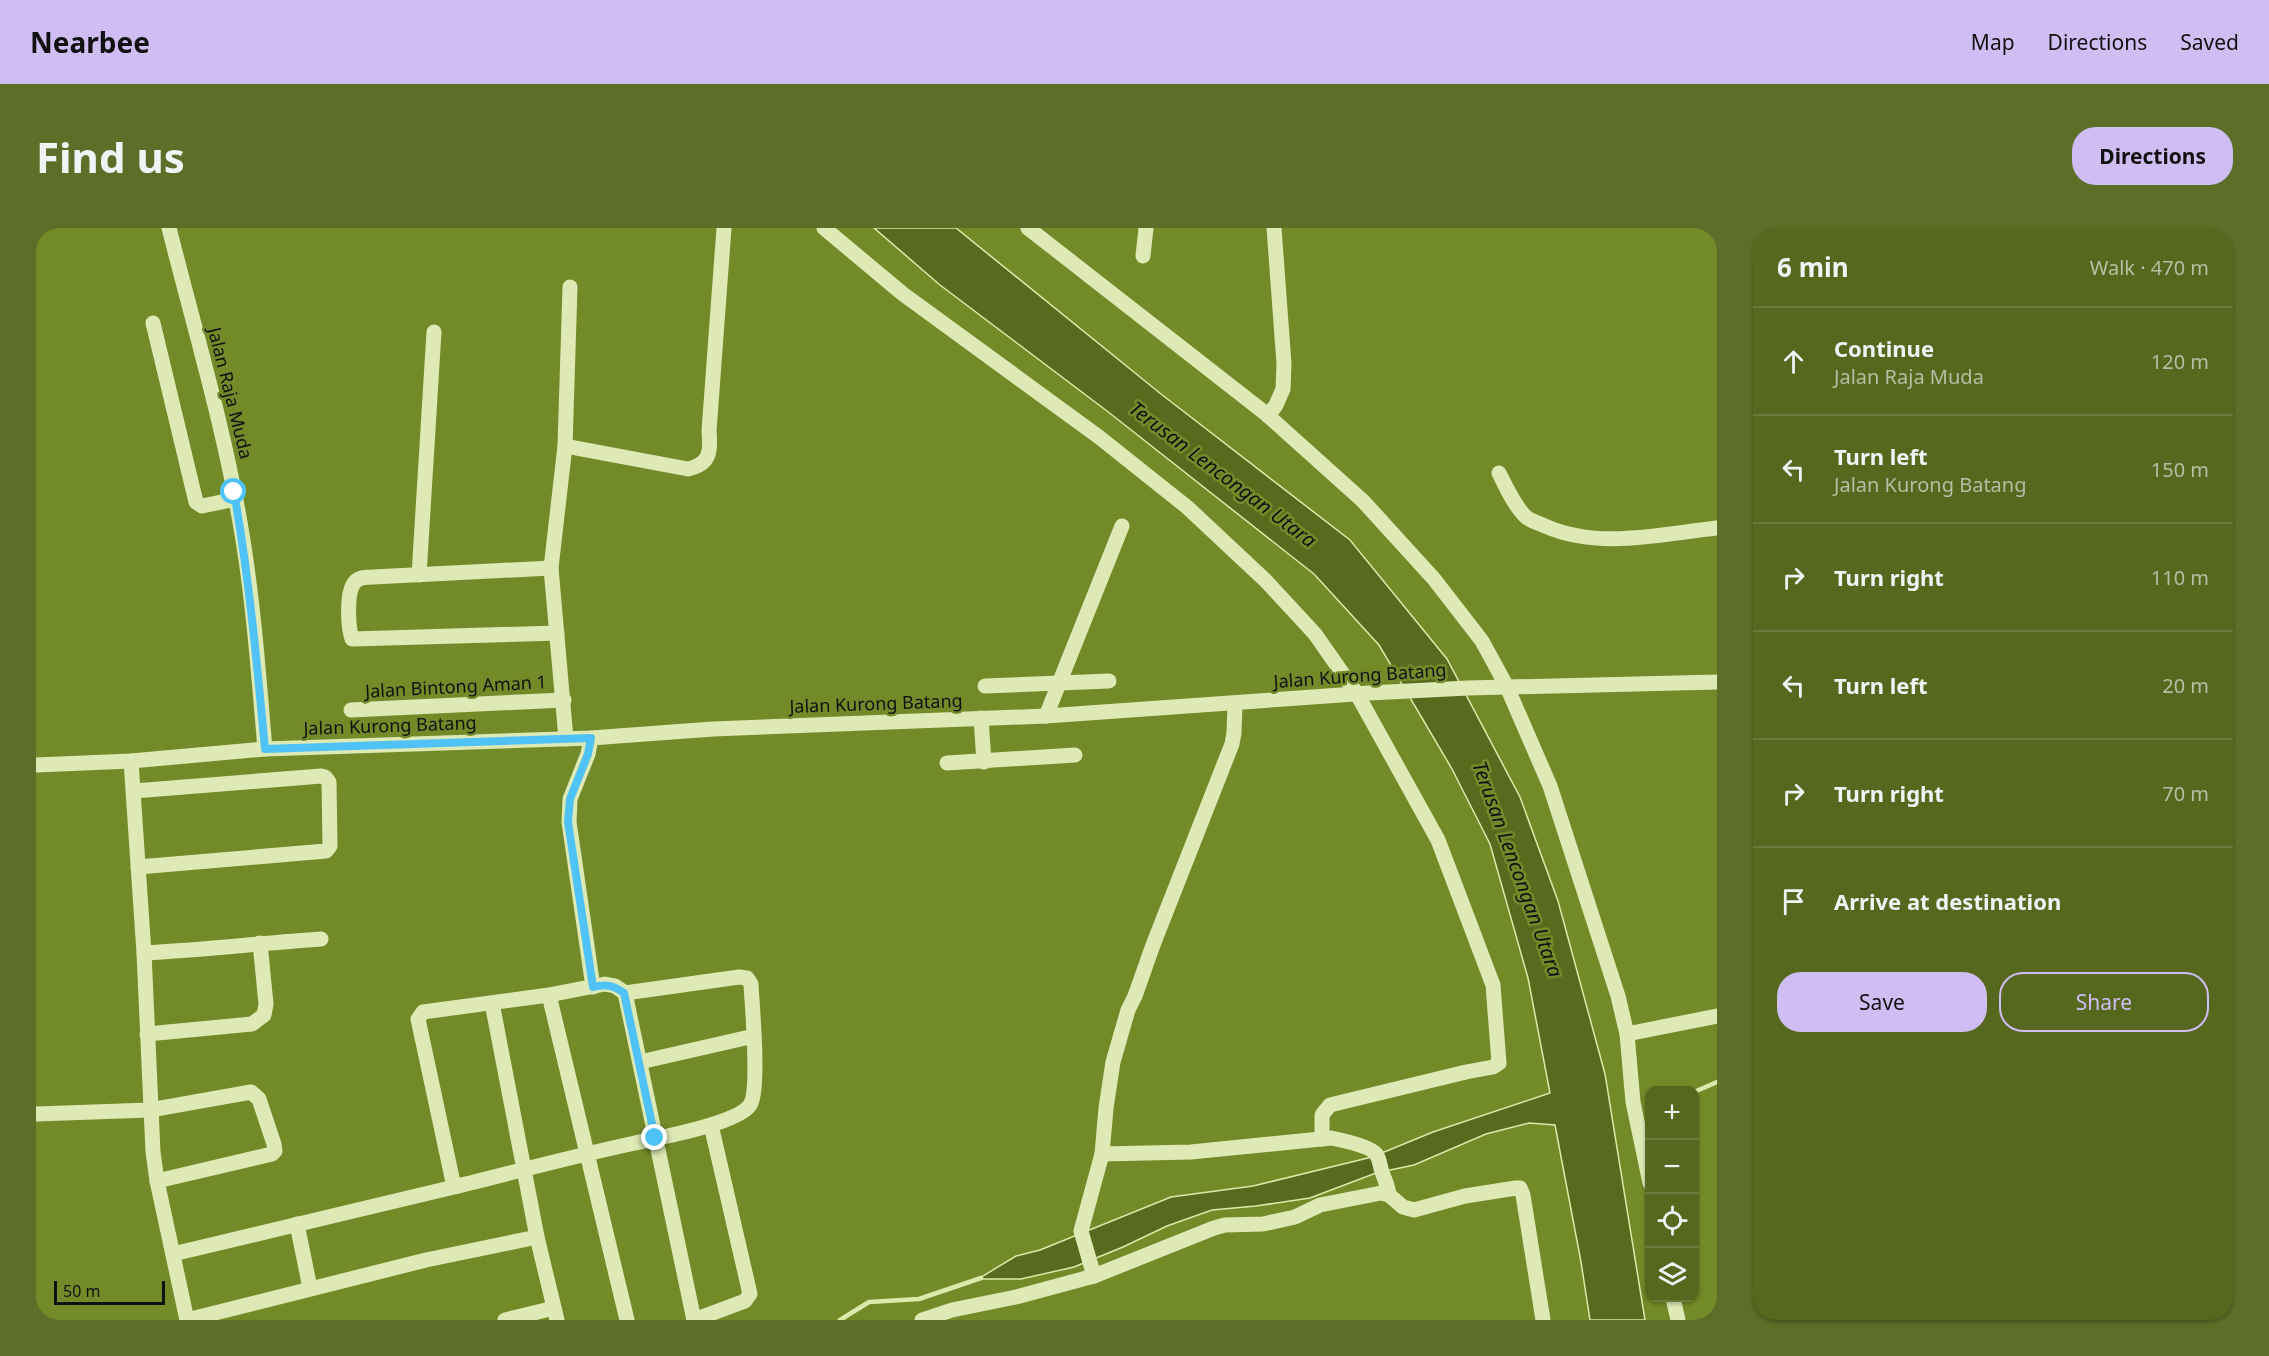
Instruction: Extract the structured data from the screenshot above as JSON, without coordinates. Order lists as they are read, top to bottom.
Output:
{
  "streets": {
    "street": ["Jalan Raja Muda", "Jalan Kurong Batang", "Jalan Bintong Aman 1"]
  },
  "crossings": [
    ["Jalan Raja Muda", "Jalan Kurong Batang"]
  ],
  "water": ["Terusan Lencongan Utara"],
  "scale_bar": "50 m",
  "page": {
    "header": "Nearbee",
    "nav": ["Map", "Directions", "Saved"],
    "buttons": [
      "Directions",
      ["Save", "Share"]
    ],
    "title": "Find us",
    "heading": ["6 min", "Walk · 470 m"],
    "list": [
      ["Continue", "Jalan Raja Muda", "120 m"],
      ["Turn left", "Jalan Kurong Batang", "150 m"],
      ["Turn right", "110 m"],
      ["Turn left", "20 m"],
      ["Turn right", "70 m"],
      "Arrive at destination"
    ],
    "map_buttons": ["+", "−"],
    "scale": "50 m"
  }
}
